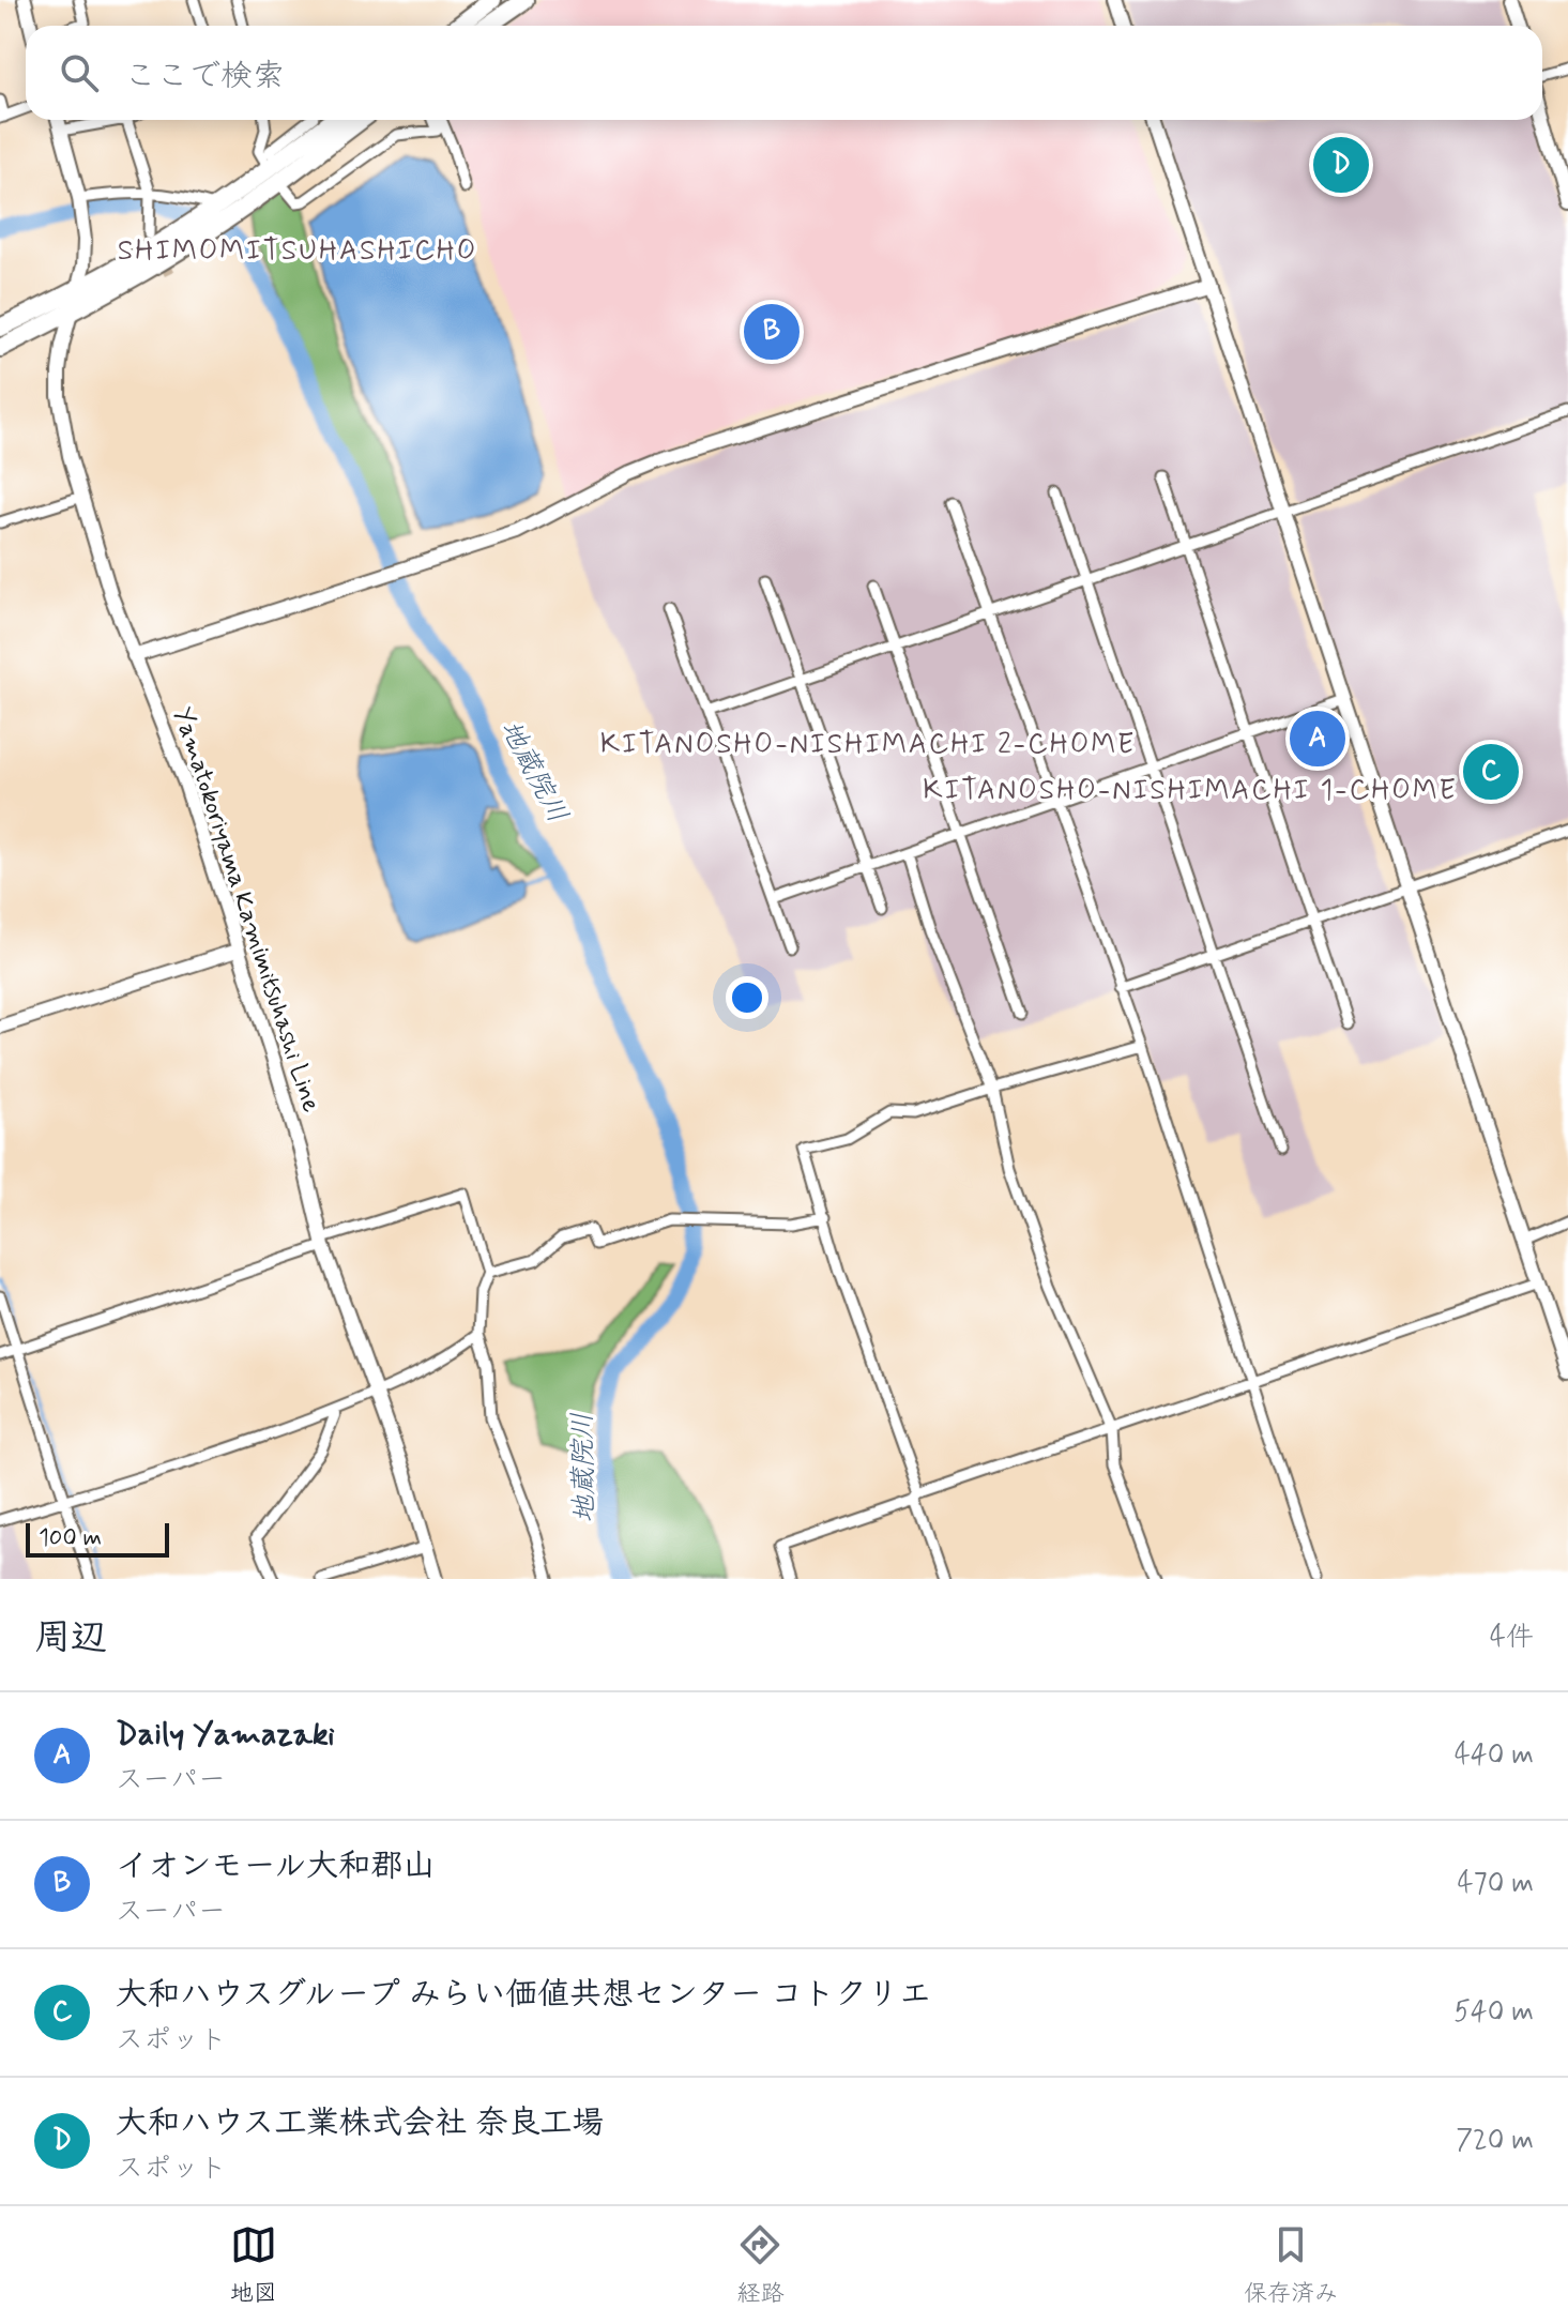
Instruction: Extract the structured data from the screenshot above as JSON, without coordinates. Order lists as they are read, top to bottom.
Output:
{
  "streets": {
    "street": ["Yamatokoriyama Kamimitsuhashi Line"]
  },
  "districts": ["SHIMOMITSUHASHICHO", "KITANOSHO-NISHIMACHI 2-CHOME", "KITANOSHO-NISHIMACHI 1-CHOME"],
  "water": ["地蔵院川"],
  "scale_bar": "100 m",
  "page": {
    "search": "ここで検索",
    "pins": [
      "D",
      "B",
      "A",
      "C"
    ],
    "scale": "100 m",
    "heading": ["周辺", "4件"],
    "list": [
      {
        "mark": "A",
        "name": "Daily Yamazaki",
        "note": "スーパー",
        "value": "440 m"
      },
      {
        "mark": "B",
        "name": "イオンモール大和郡山",
        "note": "スーパー",
        "value": "470 m"
      },
      {
        "mark": "C",
        "name": "大和ハウスグループ みらい価値共想センター コトクリエ",
        "note": "スポット",
        "value": "540 m"
      },
      {
        "mark": "D",
        "name": "大和ハウス工業株式会社 奈良工場",
        "note": "スポット",
        "value": "720 m"
      }
    ],
    "nav": ["地図", "経路", "保存済み"]
  }
}
